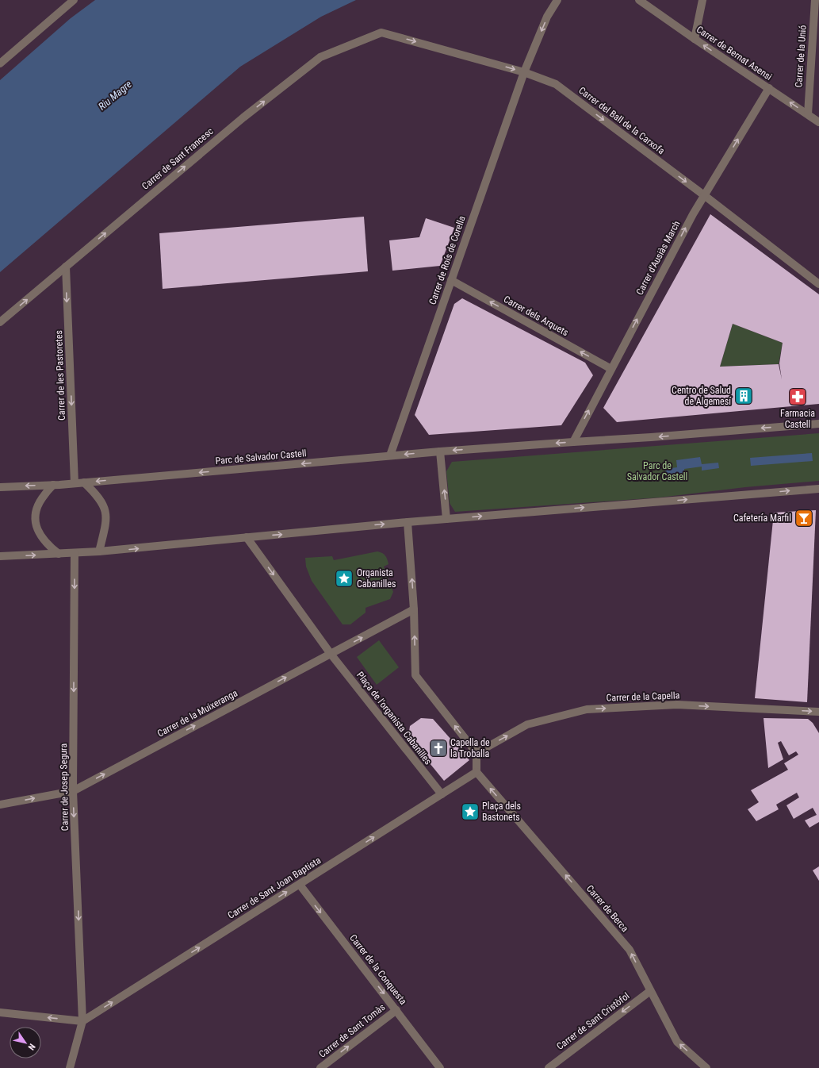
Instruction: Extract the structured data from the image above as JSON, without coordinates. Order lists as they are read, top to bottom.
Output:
{
  "streets": {
    "street": [
      "Carrer de Bernat Asensi",
      "Carrer de la Unió",
      "Carrer del Ball de la Carxofa",
      "Carrer de Sant Francesc",
      "Carrer d'Ausiàs March",
      "Carrer de Roís de Corella",
      "Carrer dels Arquets",
      "Carrer de les Pastoretes",
      "Parc de Salvador Castell",
      "Carrer de la Capella",
      "Carrer de la Muixeranga",
      "Plaça de l'organista Cabanilles",
      "Carrer de Josep Segura",
      "Carrer de Sant Joan Baptista",
      "Carrer de Berca",
      "Carrer de la Conquesta",
      "Carrer de Sant Cristòfol",
      "Carrer de Sant Tomàs"
    ]
  },
  "crossings": [
    ["Carrer de Bernat Asensi", "Carrer de la Unió"],
    ["Carrer de Bernat Asensi", "Carrer d'Ausiàs March"],
    ["Carrer del Ball de la Carxofa", "Carrer de Sant Francesc"],
    ["Carrer del Ball de la Carxofa", "Carrer d'Ausiàs March"],
    ["Carrer del Ball de la Carxofa", "Carrer de Roís de Corella"],
    ["Carrer de Sant Francesc", "Carrer de les Pastoretes"],
    ["Carrer d'Ausiàs March", "Carrer dels Arquets"],
    ["Carrer d'Ausiàs March", "Parc de Salvador Castell"],
    ["Carrer de Roís de Corella", "Carrer dels Arquets"],
    ["Carrer de Roís de Corella", "Parc de Salvador Castell"],
    ["Carrer de les Pastoretes", "Parc de Salvador Castell"],
    ["Carrer de les Pastoretes", "Carrer de Josep Segura"],
    ["Parc de Salvador Castell", "Carrer de Josep Segura"],
    ["Carrer de la Muixeranga", "Plaça de l'organista Cabanilles"],
    ["Carrer de la Muixeranga", "Carrer de Josep Segura"],
    ["Plaça de l'organista Cabanilles", "Carrer de Sant Joan Baptista"],
    ["Carrer de Josep Segura", "Carrer de Sant Joan Baptista"],
    ["Carrer de Sant Joan Baptista", "Carrer de Berca"],
    ["Carrer de Sant Joan Baptista", "Carrer de la Conquesta"],
    ["Carrer de Berca", "Carrer de Sant Cristòfol"],
    ["Carrer de la Conquesta", "Carrer de Sant Tomàs"]
  ],
  "one_way": [
    "Carrer de Bernat Asensi",
    "Carrer del Ball de la Carxofa",
    "Carrer de Sant Francesc",
    "Carrer d'Ausiàs March",
    "Carrer dels Arquets",
    "Carrer de les Pastoretes",
    "Carrer de la Capella",
    "Carrer de la Muixeranga",
    "Plaça de l'organista Cabanilles",
    "Carrer de Josep Segura",
    "Carrer de Sant Joan Baptista",
    "Carrer de Berca",
    "Carrer de la Conquesta",
    "Carrer de Sant Cristòfol",
    "Carrer de Sant Tomàs"
  ],
  "water": ["Riu Magre"],
  "parks": ["Parc de Salvador Castell"],
  "places": {
    "building": ["Centro de Salud de Algemesí"],
    "pharmacy": ["Farmacia Castell"],
    "bar": ["Cafetería Marfil"],
    "place": ["Organista Cabanilles", "Plaça dels Bastonets"],
    "church": ["Capella de la Troballa"]
  },
  "north": "bottom right"
}
